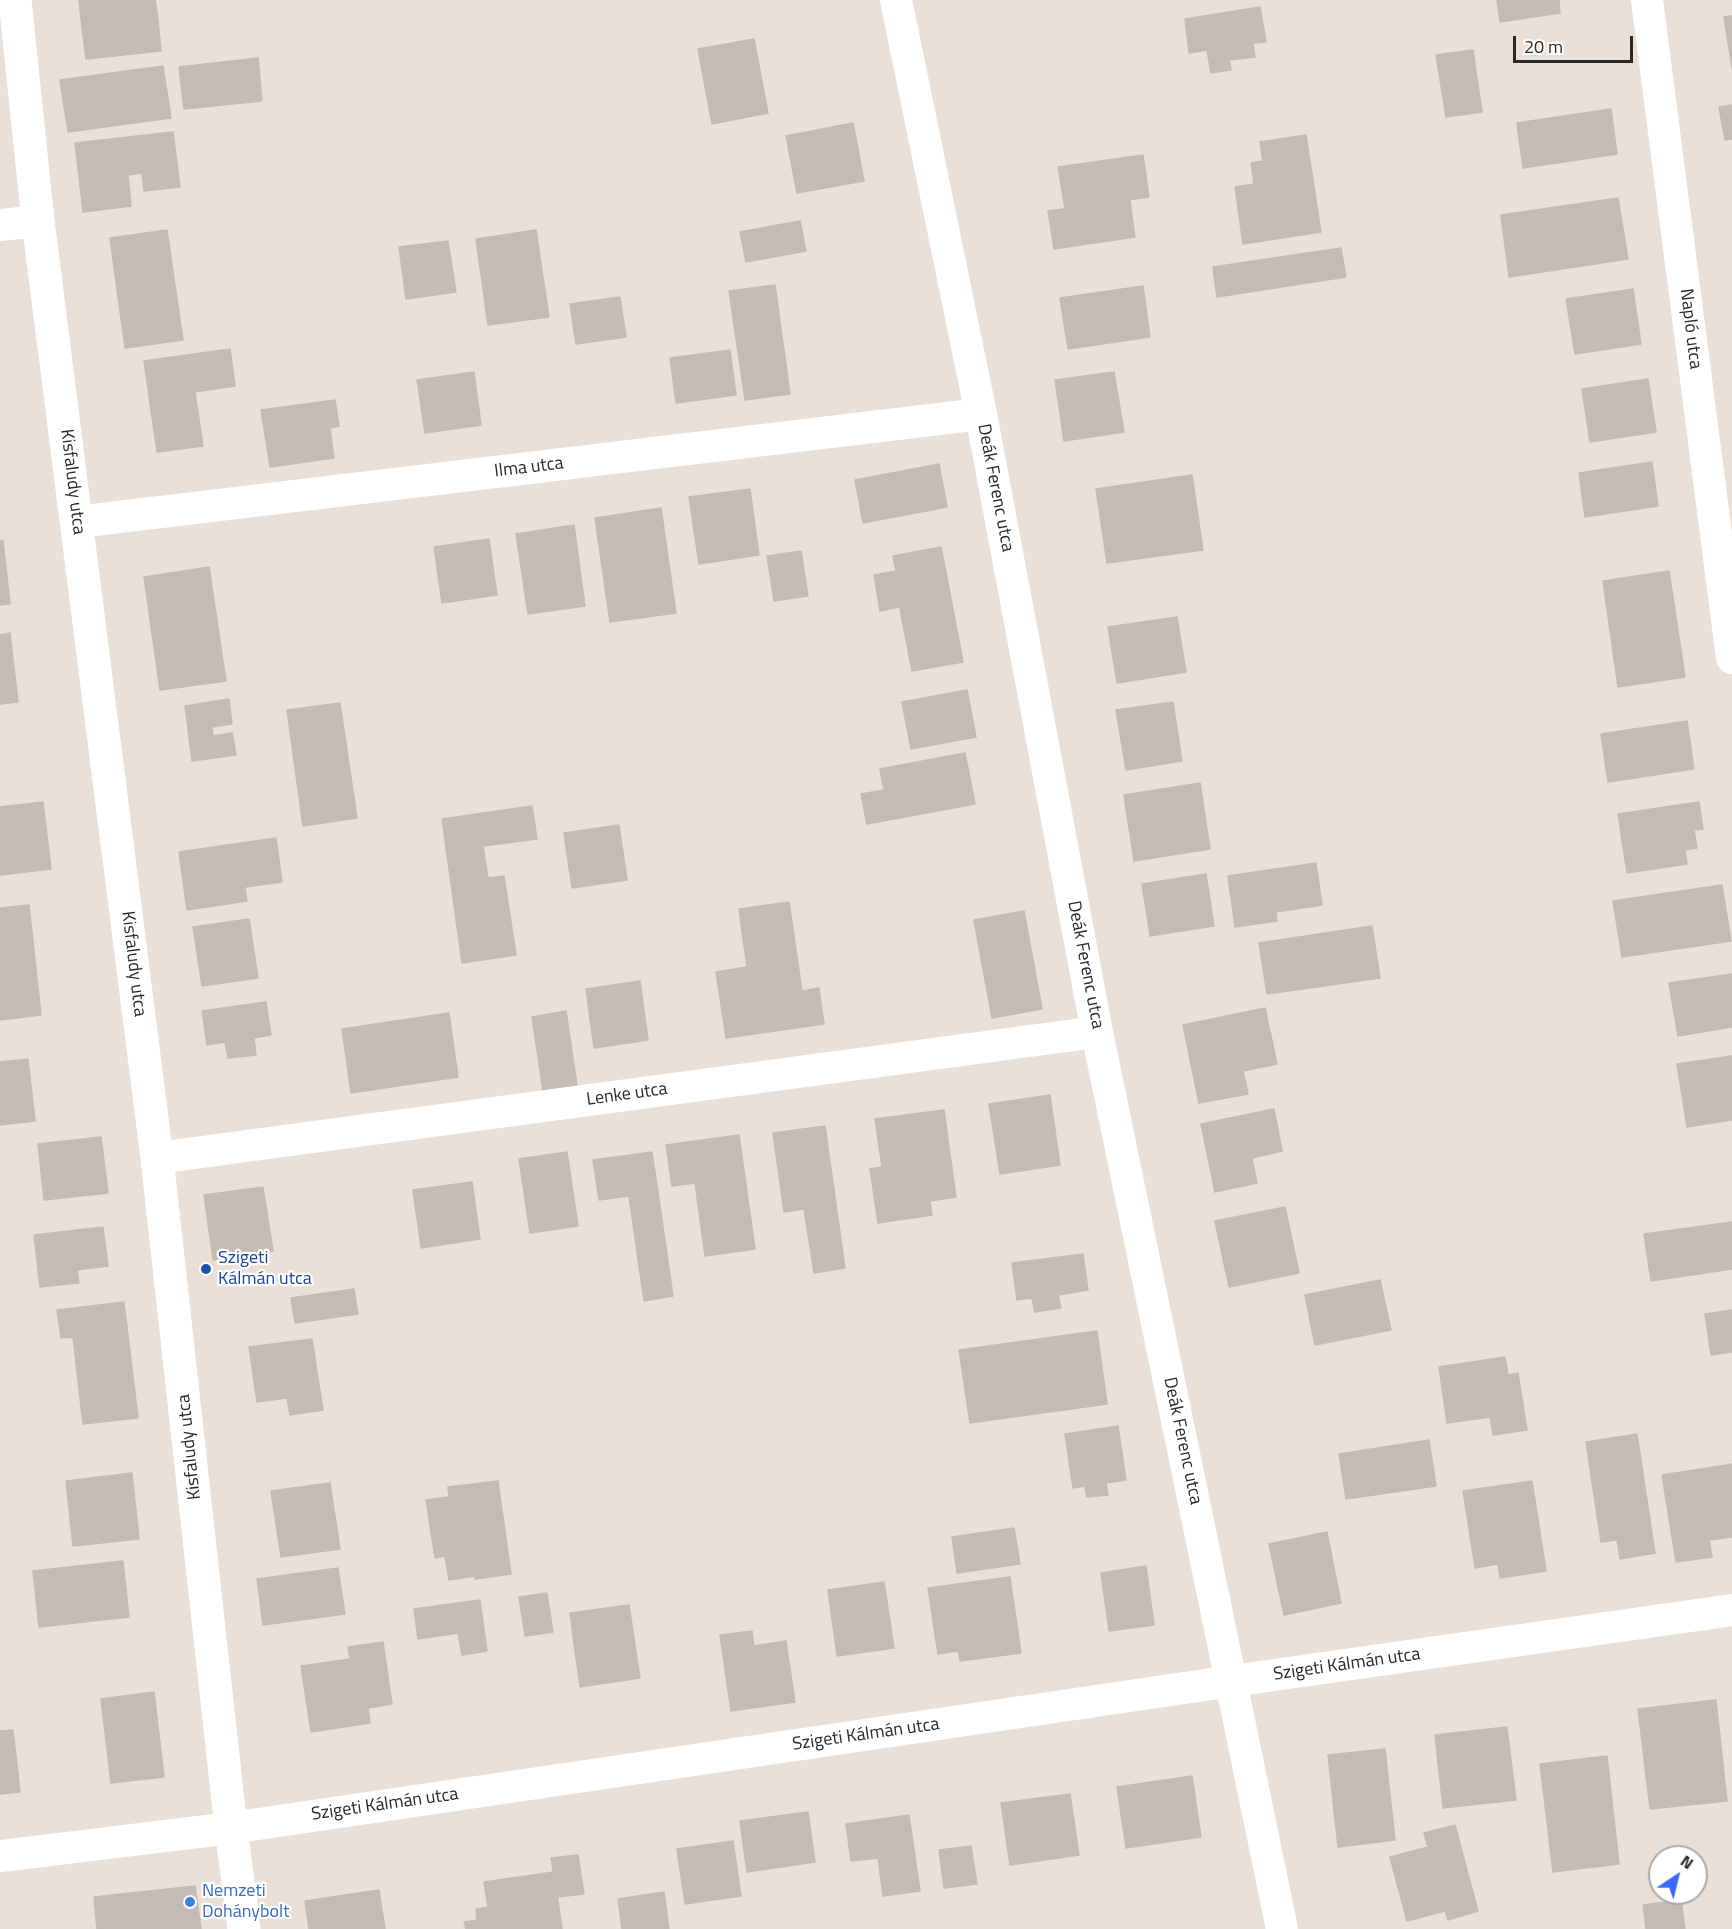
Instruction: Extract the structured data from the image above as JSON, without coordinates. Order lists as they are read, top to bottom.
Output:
{
  "streets": {
    "street": [
      "Napló utca",
      "Ilma utca",
      "Kisfaludy utca",
      "Deák Ferenc utca",
      "Lenke utca",
      "Szigeti Kálmán utca"
    ]
  },
  "crossings": [
    ["Ilma utca", "Kisfaludy utca"],
    ["Ilma utca", "Deák Ferenc utca"],
    ["Kisfaludy utca", "Lenke utca"],
    ["Kisfaludy utca", "Szigeti Kálmán utca"],
    ["Deák Ferenc utca", "Lenke utca"],
    ["Deák Ferenc utca", "Szigeti Kálmán utca"]
  ],
  "places": ["Szigeti Kálmán utca", "Nemzeti Dohánybolt"],
  "scale_bar": "20 m",
  "north": "top right"
}
